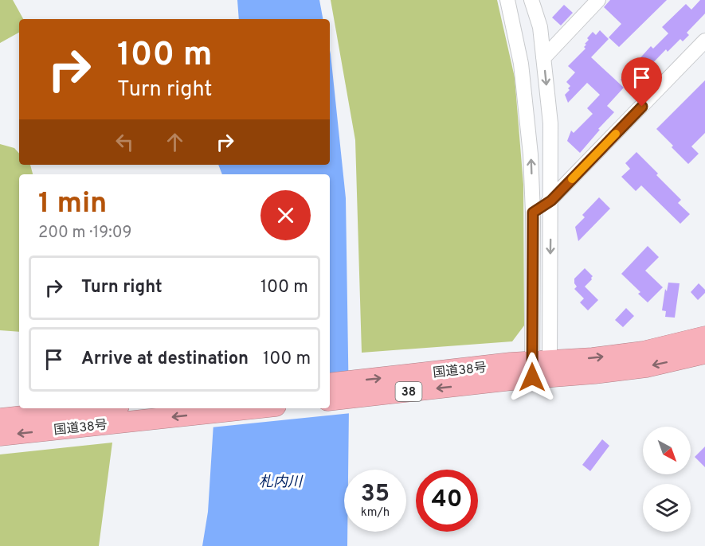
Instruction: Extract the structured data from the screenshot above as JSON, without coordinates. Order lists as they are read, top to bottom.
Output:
{
  "streets": {
    "highway": ["国道38号", "38"]
  },
  "water": ["札内川"],
  "north": "bottom right",
  "page": {
    "turn": ["100 m", "Turn right"],
    "heading": ["1 min", "200 m · 19:09"],
    "list": [
      {
        "name": "Turn right",
        "value": "100 m"
      },
      {
        "name": "Arrive at destination",
        "value": "100 m"
      }
    ],
    "speed": "35 km/h",
    "limit": "40"
  }
}
